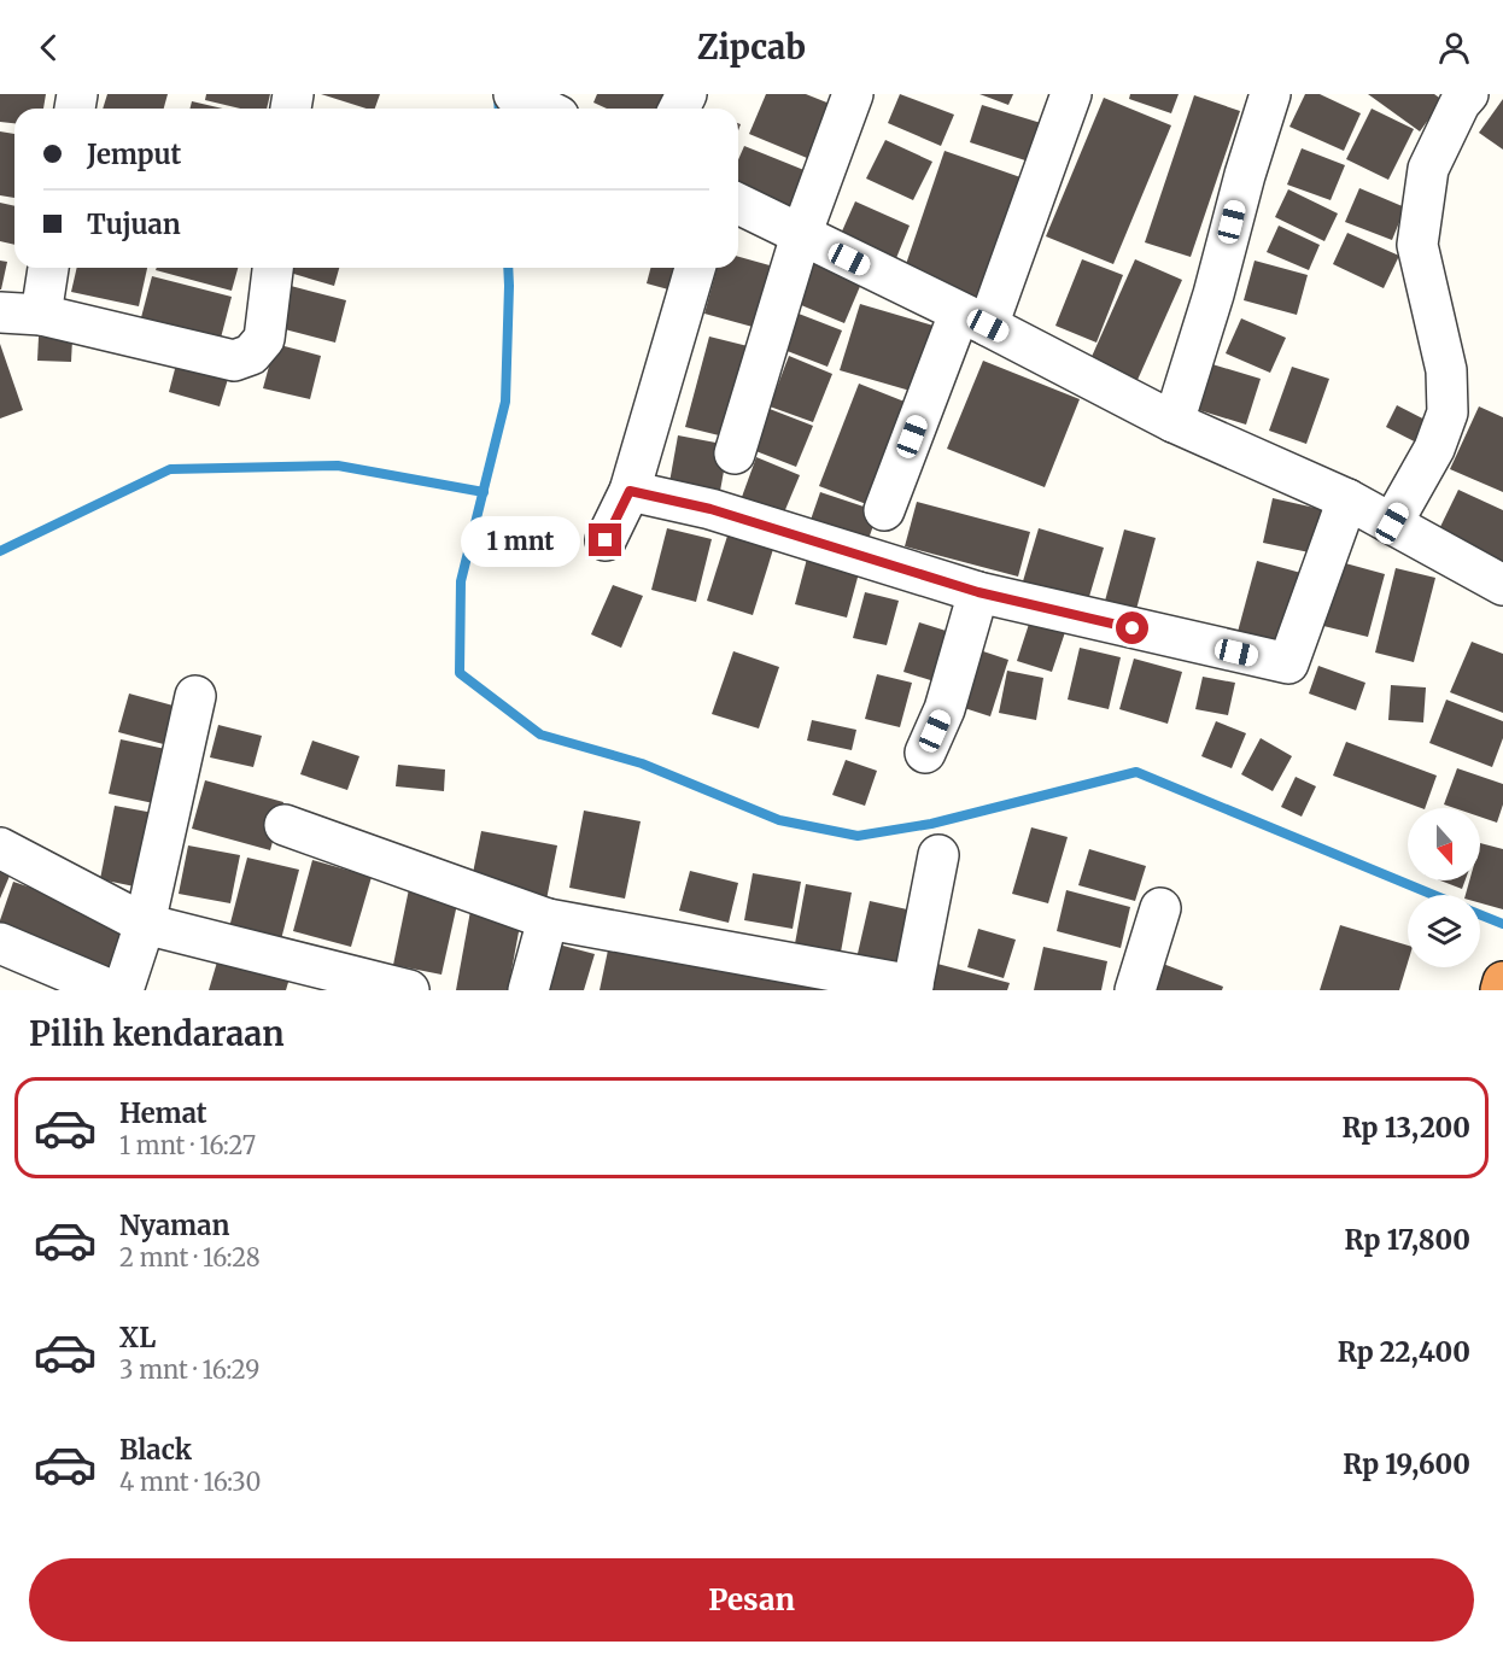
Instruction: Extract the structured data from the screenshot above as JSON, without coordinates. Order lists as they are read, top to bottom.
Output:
{
  "north": "bottom",
  "page": {
    "header": "Zipcab",
    "banner": ["Jemput", "Tujuan"],
    "bubble": "1 mnt",
    "heading": "Pilih kendaraan",
    "list": [
      {
        "name": "Hemat",
        "note": "1 mnt · 16:27",
        "value": "Rp 13,200"
      },
      {
        "name": "Nyaman",
        "note": "2 mnt · 16:28",
        "value": "Rp 17,800"
      },
      {
        "name": "XL",
        "note": "3 mnt · 16:29",
        "value": "Rp 22,400"
      },
      {
        "name": "Black",
        "note": "4 mnt · 16:30",
        "value": "Rp 19,600"
      }
    ],
    "buttons": "Pesan"
  }
}
